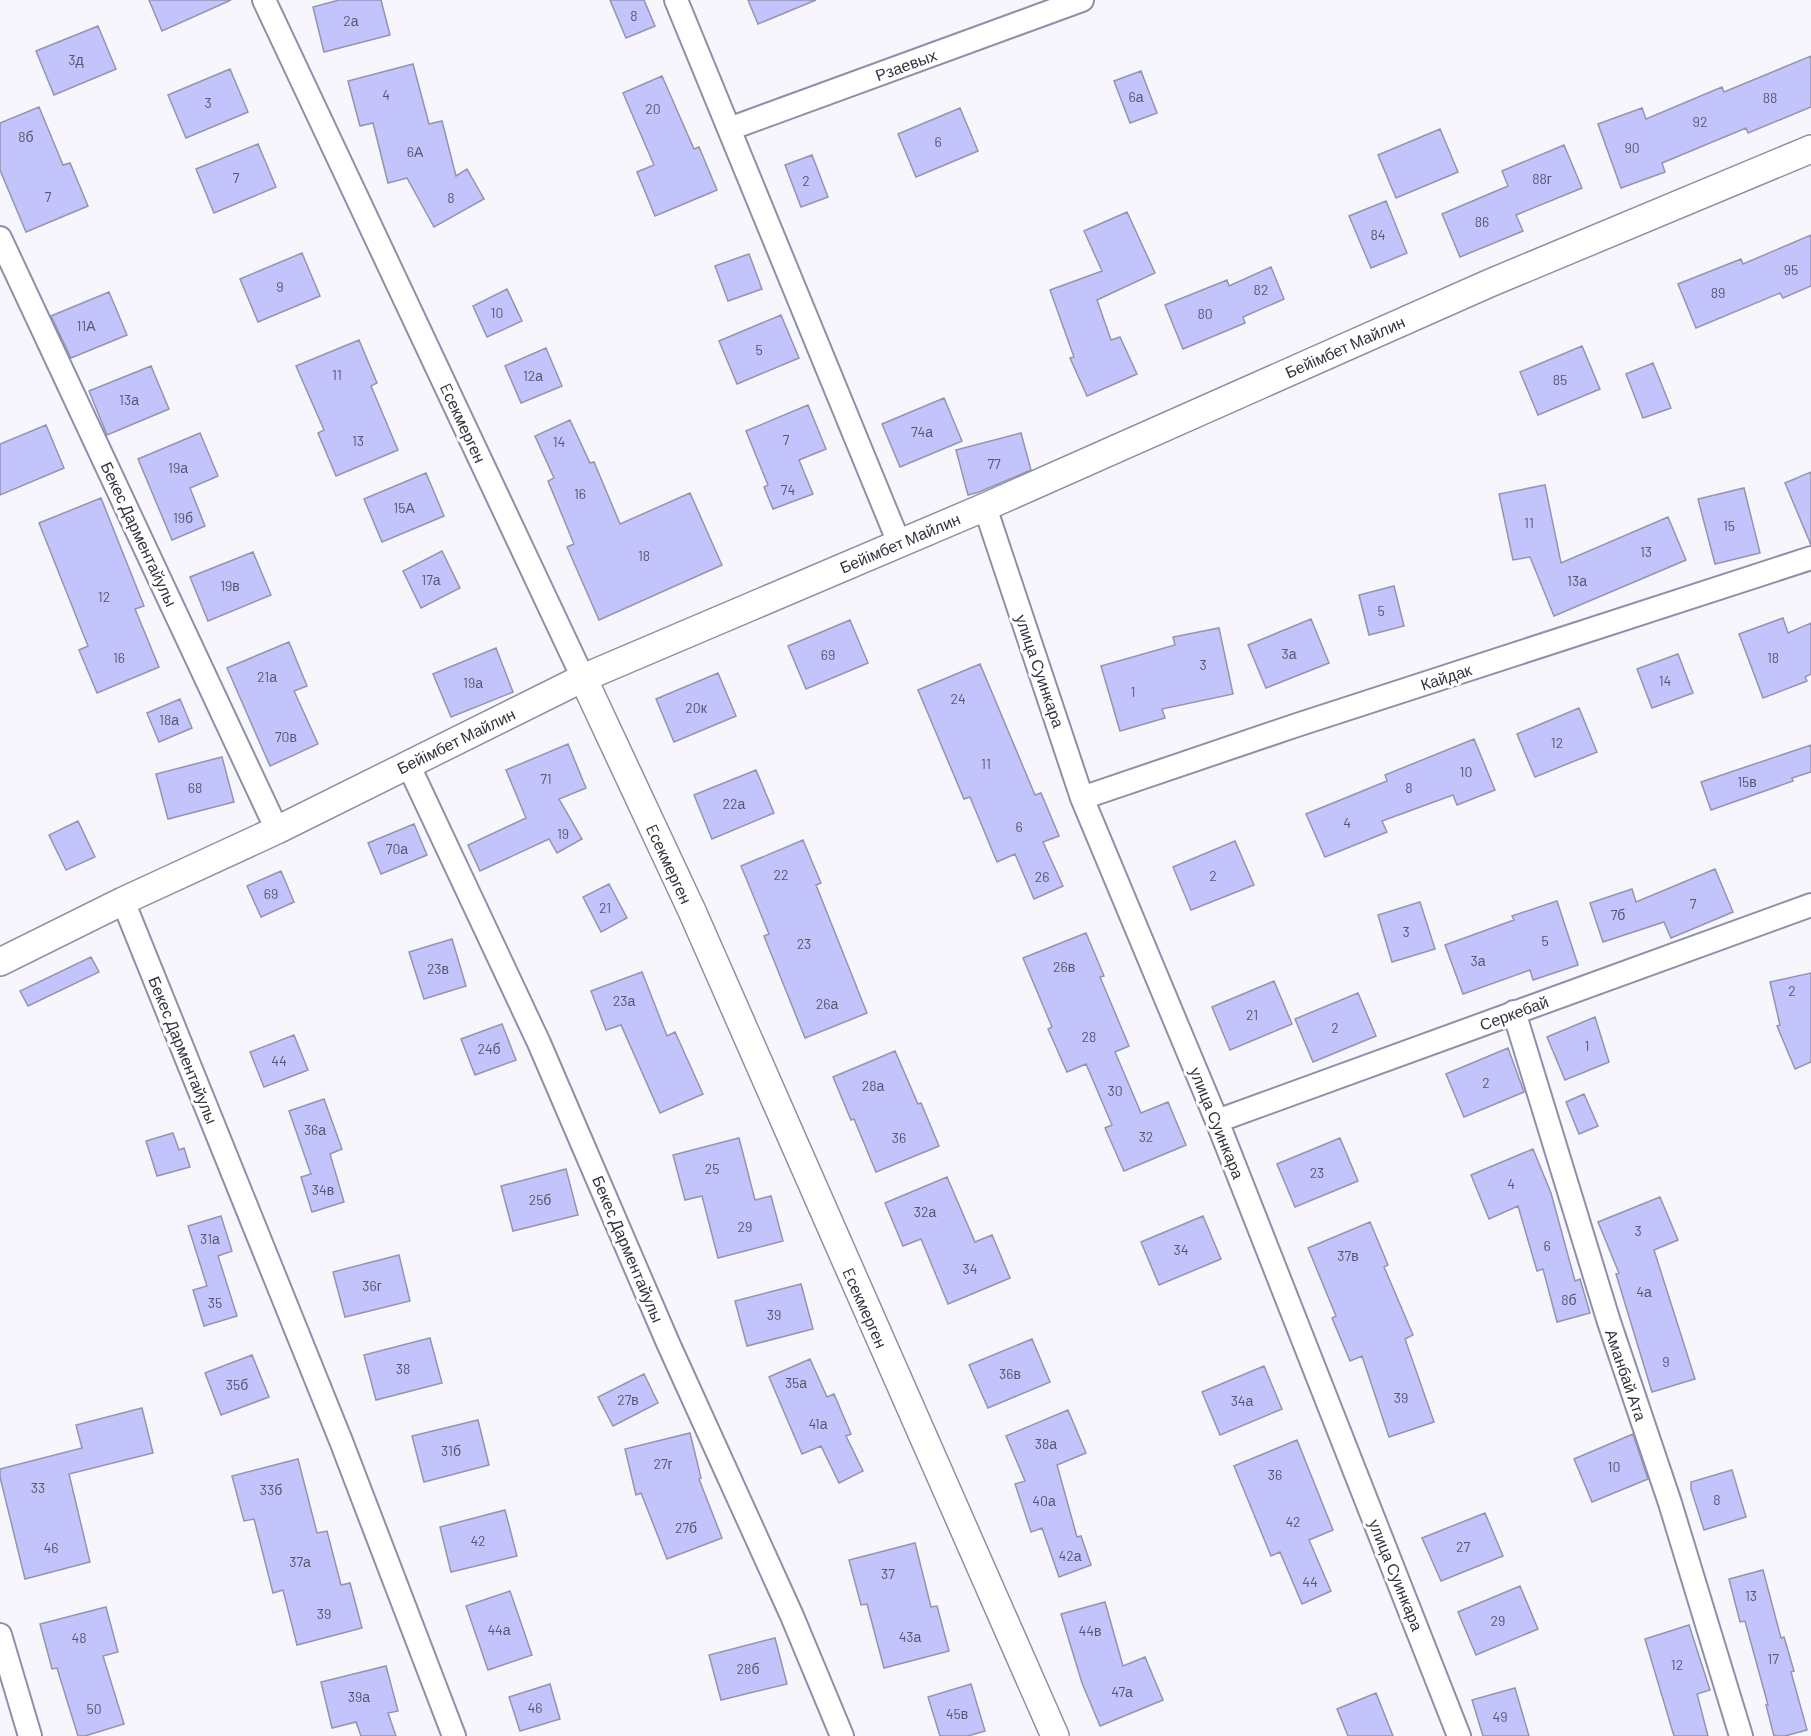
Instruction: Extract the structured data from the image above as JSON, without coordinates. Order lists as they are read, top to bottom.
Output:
{
  "streets": {
    "street": [
      "Рзаевых",
      "Бейімбет Майлин",
      "Eсекмерген",
      "Бекес Дарментайулы",
      "улица Суинкара",
      "Кайдак",
      "Серкебай",
      "Аманбай Ата"
    ]
  },
  "crossings": [
    ["Бейімбет Майлин", "Eсекмерген"],
    ["Бейімбет Майлин", "Бекес Дарментайулы"],
    ["Бейімбет Майлин", "улица Суинкара"],
    ["улица Суинкара", "Кайдак"],
    ["улица Суинкара", "Серкебай"],
    ["Серкебай", "Аманбай Ата"]
  ],
  "house_numbers": [
    "8",
    "2а",
    "3д",
    "4",
    "6а",
    "88",
    "3",
    "20",
    "92",
    "8б",
    "6",
    "90",
    "6А",
    "7",
    "88г",
    "2",
    "7",
    "8",
    "86",
    "84",
    "95",
    "9",
    "82",
    "89",
    "10",
    "80",
    "11А",
    "5",
    "11",
    "12а",
    "85",
    "13а",
    "74а",
    "7",
    "13",
    "14",
    "77",
    "19а",
    "74",
    "16",
    "15А",
    "19б",
    "11",
    "15",
    "13",
    "18",
    "17а",
    "13а",
    "19в",
    "12",
    "5",
    "3а",
    "69",
    "16",
    "18",
    "3",
    "21а",
    "14",
    "19а",
    "1",
    "24",
    "20к",
    "18а",
    "70в",
    "12",
    "11",
    "10",
    "71",
    "15в",
    "68",
    "8",
    "22а",
    "4",
    "6",
    "19",
    "70а",
    "22",
    "2",
    "26",
    "69",
    "7",
    "21",
    "7б",
    "3",
    "5",
    "23",
    "3а",
    "26в",
    "23в",
    "2",
    "23а",
    "26а",
    "21",
    "2",
    "28",
    "1",
    "24б",
    "44",
    "2",
    "28а",
    "30",
    "36а",
    "32",
    "36",
    "25",
    "23",
    "4",
    "34в",
    "25б",
    "32а",
    "29",
    "3",
    "31а",
    "6",
    "34",
    "37в",
    "34",
    "36г",
    "4а",
    "8б",
    "35",
    "39",
    "9",
    "38",
    "36в",
    "35а",
    "35б",
    "39",
    "27в",
    "34а",
    "41а",
    "38а",
    "31б",
    "27г",
    "10",
    "36",
    "33",
    "33б",
    "8",
    "40а",
    "42",
    "27б",
    "42",
    "27",
    "46",
    "42а",
    "37а",
    "37",
    "44",
    "13",
    "39",
    "29",
    "44а",
    "44в",
    "43а",
    "48",
    "17",
    "12",
    "28б",
    "47а",
    "39а",
    "46",
    "50",
    "45в",
    "49"
  ]
}
